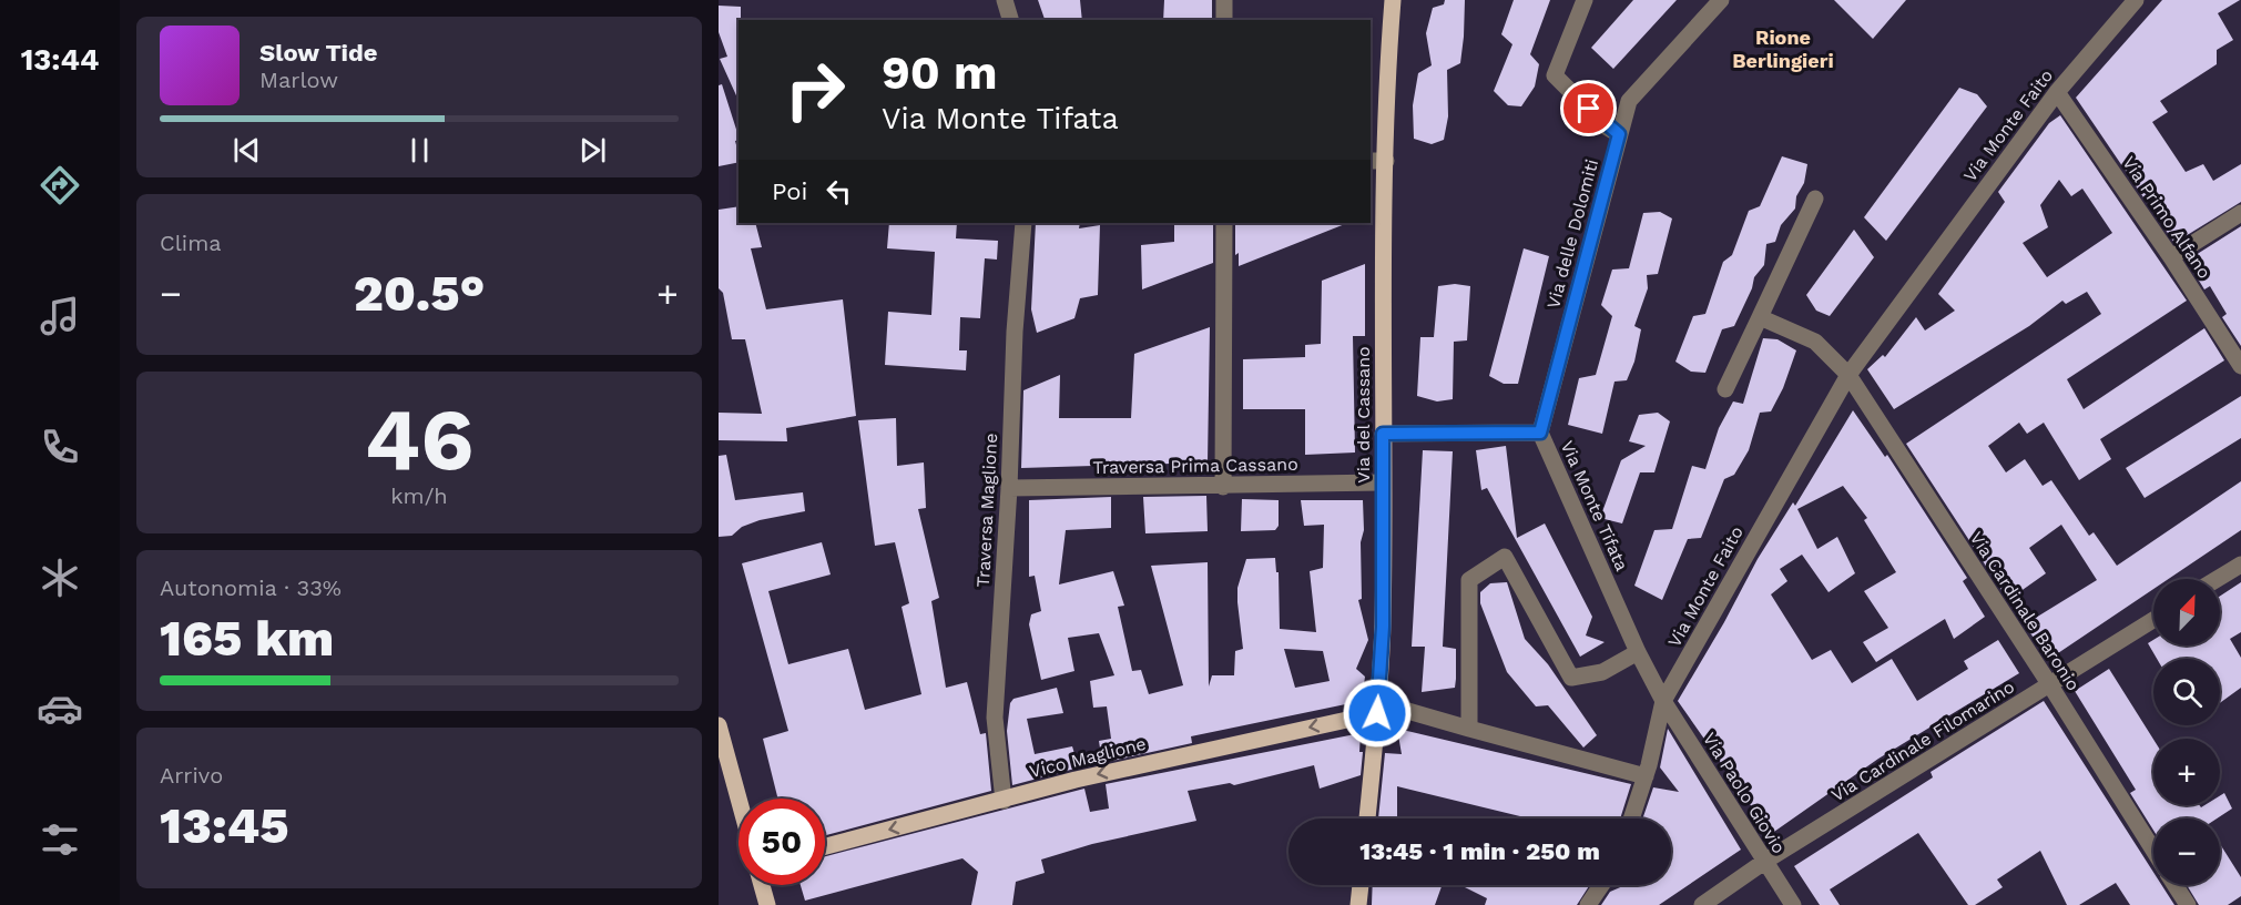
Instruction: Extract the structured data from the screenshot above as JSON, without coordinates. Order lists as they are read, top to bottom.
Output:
{
  "streets": {
    "main road": ["Via del Cassano", "Vico Maglione"],
    "street": [
      "Via Monte Faito",
      "Via Primo Alfano",
      "Via delle Dolomiti",
      "Traversa Prima Cassano",
      "Via Monte Tifata",
      "Traversa Maglione",
      "Via Cardinale Baronio",
      "Via Cardinale Filomarino",
      "Via Paolo Giovio"
    ]
  },
  "crossings": [
    ["Via Monte Faito", "Via Primo Alfano"],
    ["Via Monte Faito", "Via Monte Tifata"],
    ["Via Monte Faito", "Via Cardinale Baronio"],
    ["Via Monte Faito", "Via Paolo Giovio"],
    ["Via delle Dolomiti", "Via Monte Tifata"],
    ["Via del Cassano", "Traversa Prima Cassano"],
    ["Via del Cassano", "Via Monte Tifata"],
    ["Via del Cassano", "Vico Maglione"],
    ["Traversa Prima Cassano", "Traversa Maglione"],
    ["Via Monte Tifata", "Via Paolo Giovio"],
    ["Traversa Maglione", "Vico Maglione"],
    ["Via Cardinale Baronio", "Via Cardinale Filomarino"],
    ["Via Cardinale Filomarino", "Via Paolo Giovio"]
  ],
  "one_way": ["Vico Maglione"],
  "districts": ["Rione Berlingieri"],
  "north": "top right",
  "page": {
    "tabs": "13:44",
    "turn": ["90 m", "Via Monte Tifata"],
    "song": ["Slow Tide", "Marlow"],
    "then": "Poi",
    "tile": [
      "Clima",
      ["46", "km/h"],
      ["Autonomia · 33%", "165 km"],
      ["Arrivo", "13:45"]
    ],
    "heat": ["−", "20.5°", "+"],
    "map_buttons": ["+", "−"],
    "limit": "50",
    "trip": "13:45 · 1 min · 250 m"
  }
}
